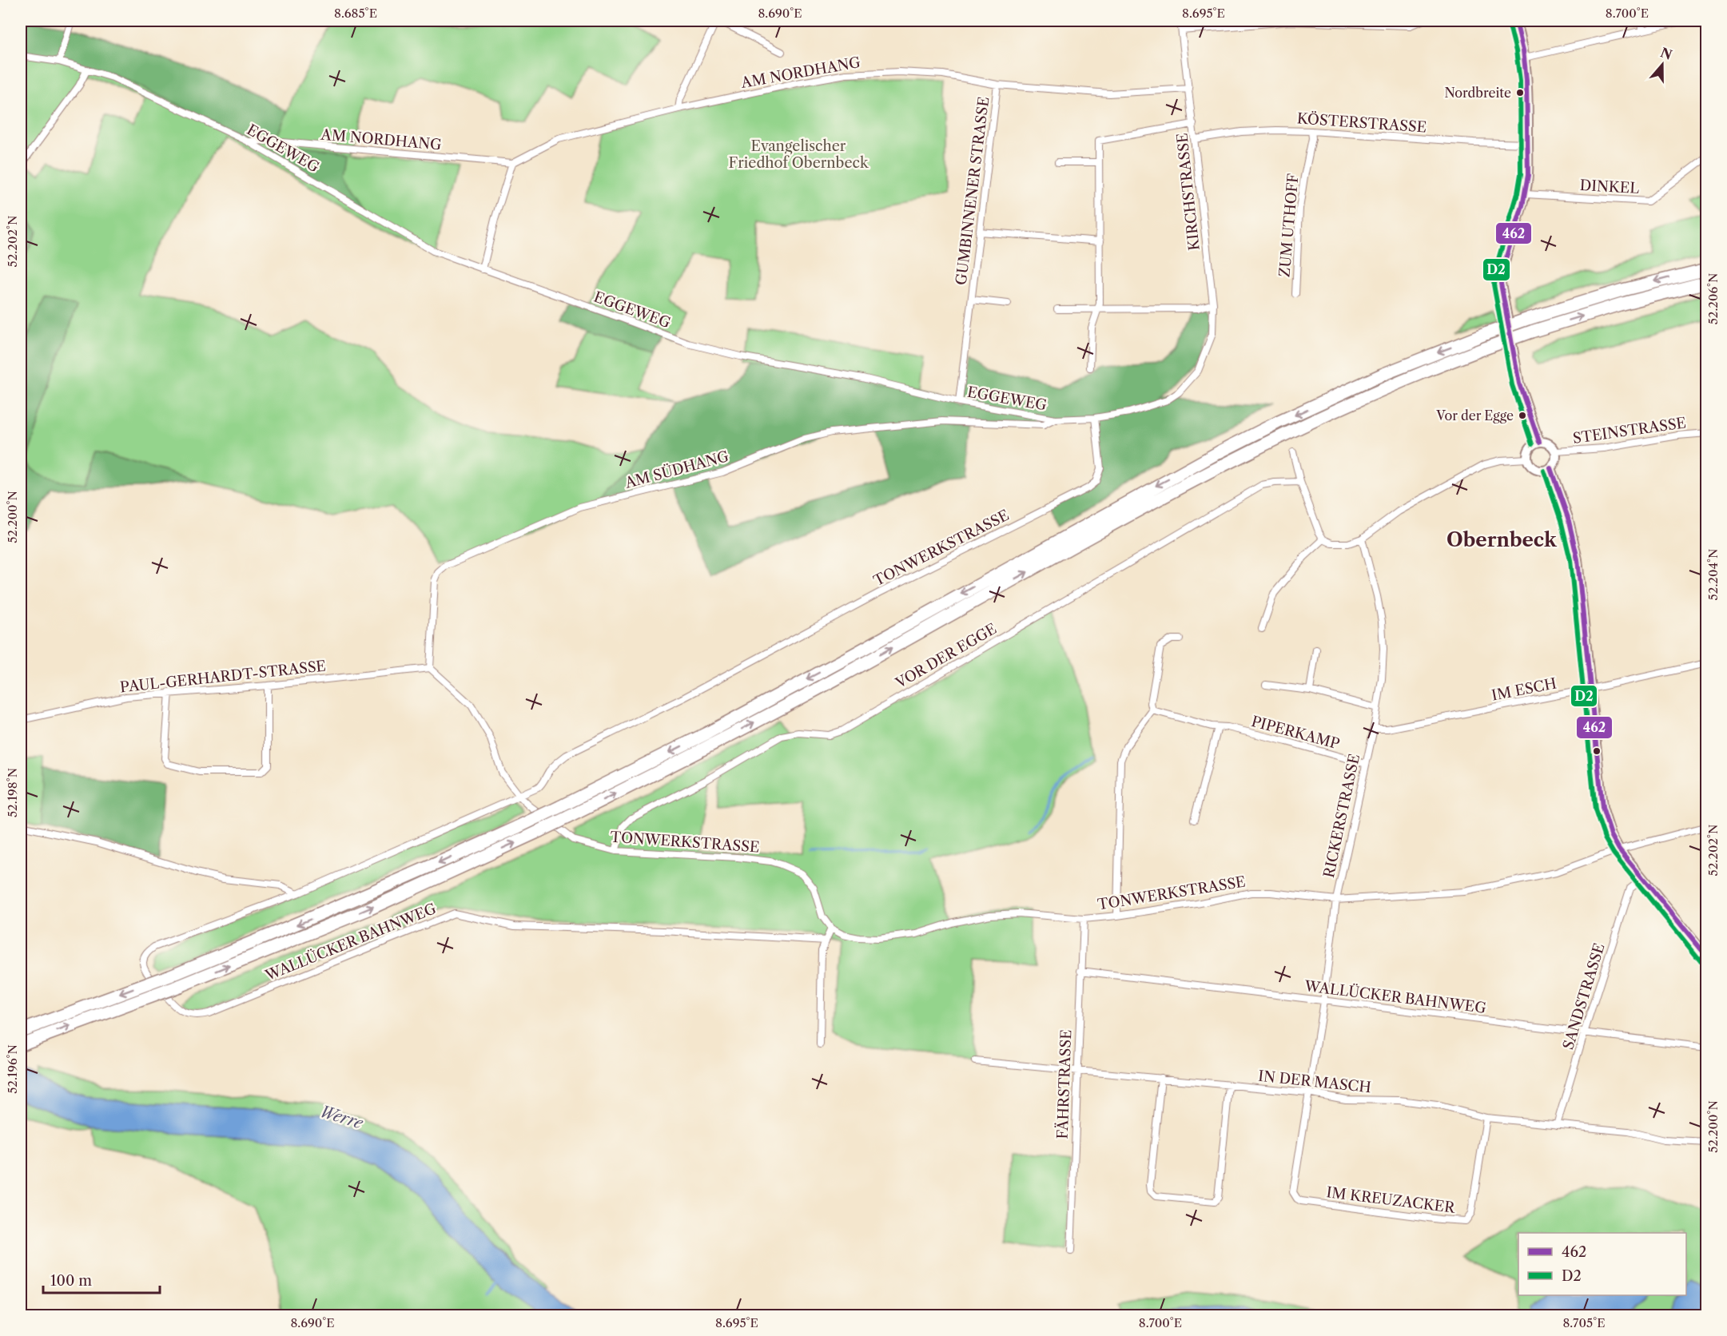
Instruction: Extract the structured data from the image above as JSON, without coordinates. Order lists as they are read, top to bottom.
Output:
{
  "streets": {
    "street": [
      "AM NORDHANG",
      "KÖSTERSTRASSE",
      "EGGEWEG",
      "DINKEL",
      "GUMBINNENER STRASSE",
      "KIRCHSTRASSE",
      "ZUM UTHOFF",
      "STEINSTRASSE",
      "AM SÜDHANG",
      "TONWERKSTRASSE",
      "VOR DER EGGE",
      "PAUL-GERHARDT-STRASSE",
      "IM ESCH",
      "PIPERKAMP",
      "RICKERSTRASSE",
      "WALLÜCKER BAHNWEG",
      "SANDSTRASSE",
      "IN DER MASCH",
      "FÄHRSTRASSE",
      "IM KREUZACKER"
    ]
  },
  "crossings": [
    ["AM NORDHANG", "EGGEWEG"],
    ["AM NORDHANG", "GUMBINNENER STRASSE"],
    ["AM NORDHANG", "KIRCHSTRASSE"],
    ["KÖSTERSTRASSE", "KIRCHSTRASSE"],
    ["KÖSTERSTRASSE", "ZUM UTHOFF"],
    ["EGGEWEG", "GUMBINNENER STRASSE"],
    ["EGGEWEG", "KIRCHSTRASSE"],
    ["EGGEWEG", "AM SÜDHANG"],
    ["EGGEWEG", "TONWERKSTRASSE"],
    ["AM SÜDHANG", "TONWERKSTRASSE"],
    ["AM SÜDHANG", "PAUL-GERHARDT-STRASSE"],
    ["TONWERKSTRASSE", "VOR DER EGGE"],
    ["TONWERKSTRASSE", "PAUL-GERHARDT-STRASSE"],
    ["TONWERKSTRASSE", "RICKERSTRASSE"],
    ["TONWERKSTRASSE", "WALLÜCKER BAHNWEG"],
    ["TONWERKSTRASSE", "FÄHRSTRASSE"],
    ["IM ESCH", "RICKERSTRASSE"],
    ["PIPERKAMP", "RICKERSTRASSE"],
    ["RICKERSTRASSE", "WALLÜCKER BAHNWEG"],
    ["RICKERSTRASSE", "IN DER MASCH"],
    ["RICKERSTRASSE", "IM KREUZACKER"],
    ["WALLÜCKER BAHNWEG", "SANDSTRASSE"],
    ["WALLÜCKER BAHNWEG", "FÄHRSTRASSE"],
    ["SANDSTRASSE", "IN DER MASCH"],
    ["IN DER MASCH", "FÄHRSTRASSE"],
    ["IN DER MASCH", "IM KREUZACKER"]
  ],
  "districts": ["Obernbeck"],
  "water": ["Werre"],
  "parks": ["Evangelischer Friedhof Obernbeck"],
  "places": ["Nordbreite", "Vor der Egge"],
  "lines": ["transit line 462", "transit line D2"],
  "legend": ["462", "D2"],
  "scale_bar": "100 m",
  "north": "top",
  "coordinates": [
    "8.685°E",
    "8.690°E",
    "8.695°E",
    "8.700°E",
    "52.202°N",
    "52.206°N",
    "52.200°N",
    "52.204°N",
    "52.198°N",
    "52.196°N",
    "8.705°E"
  ]
}
